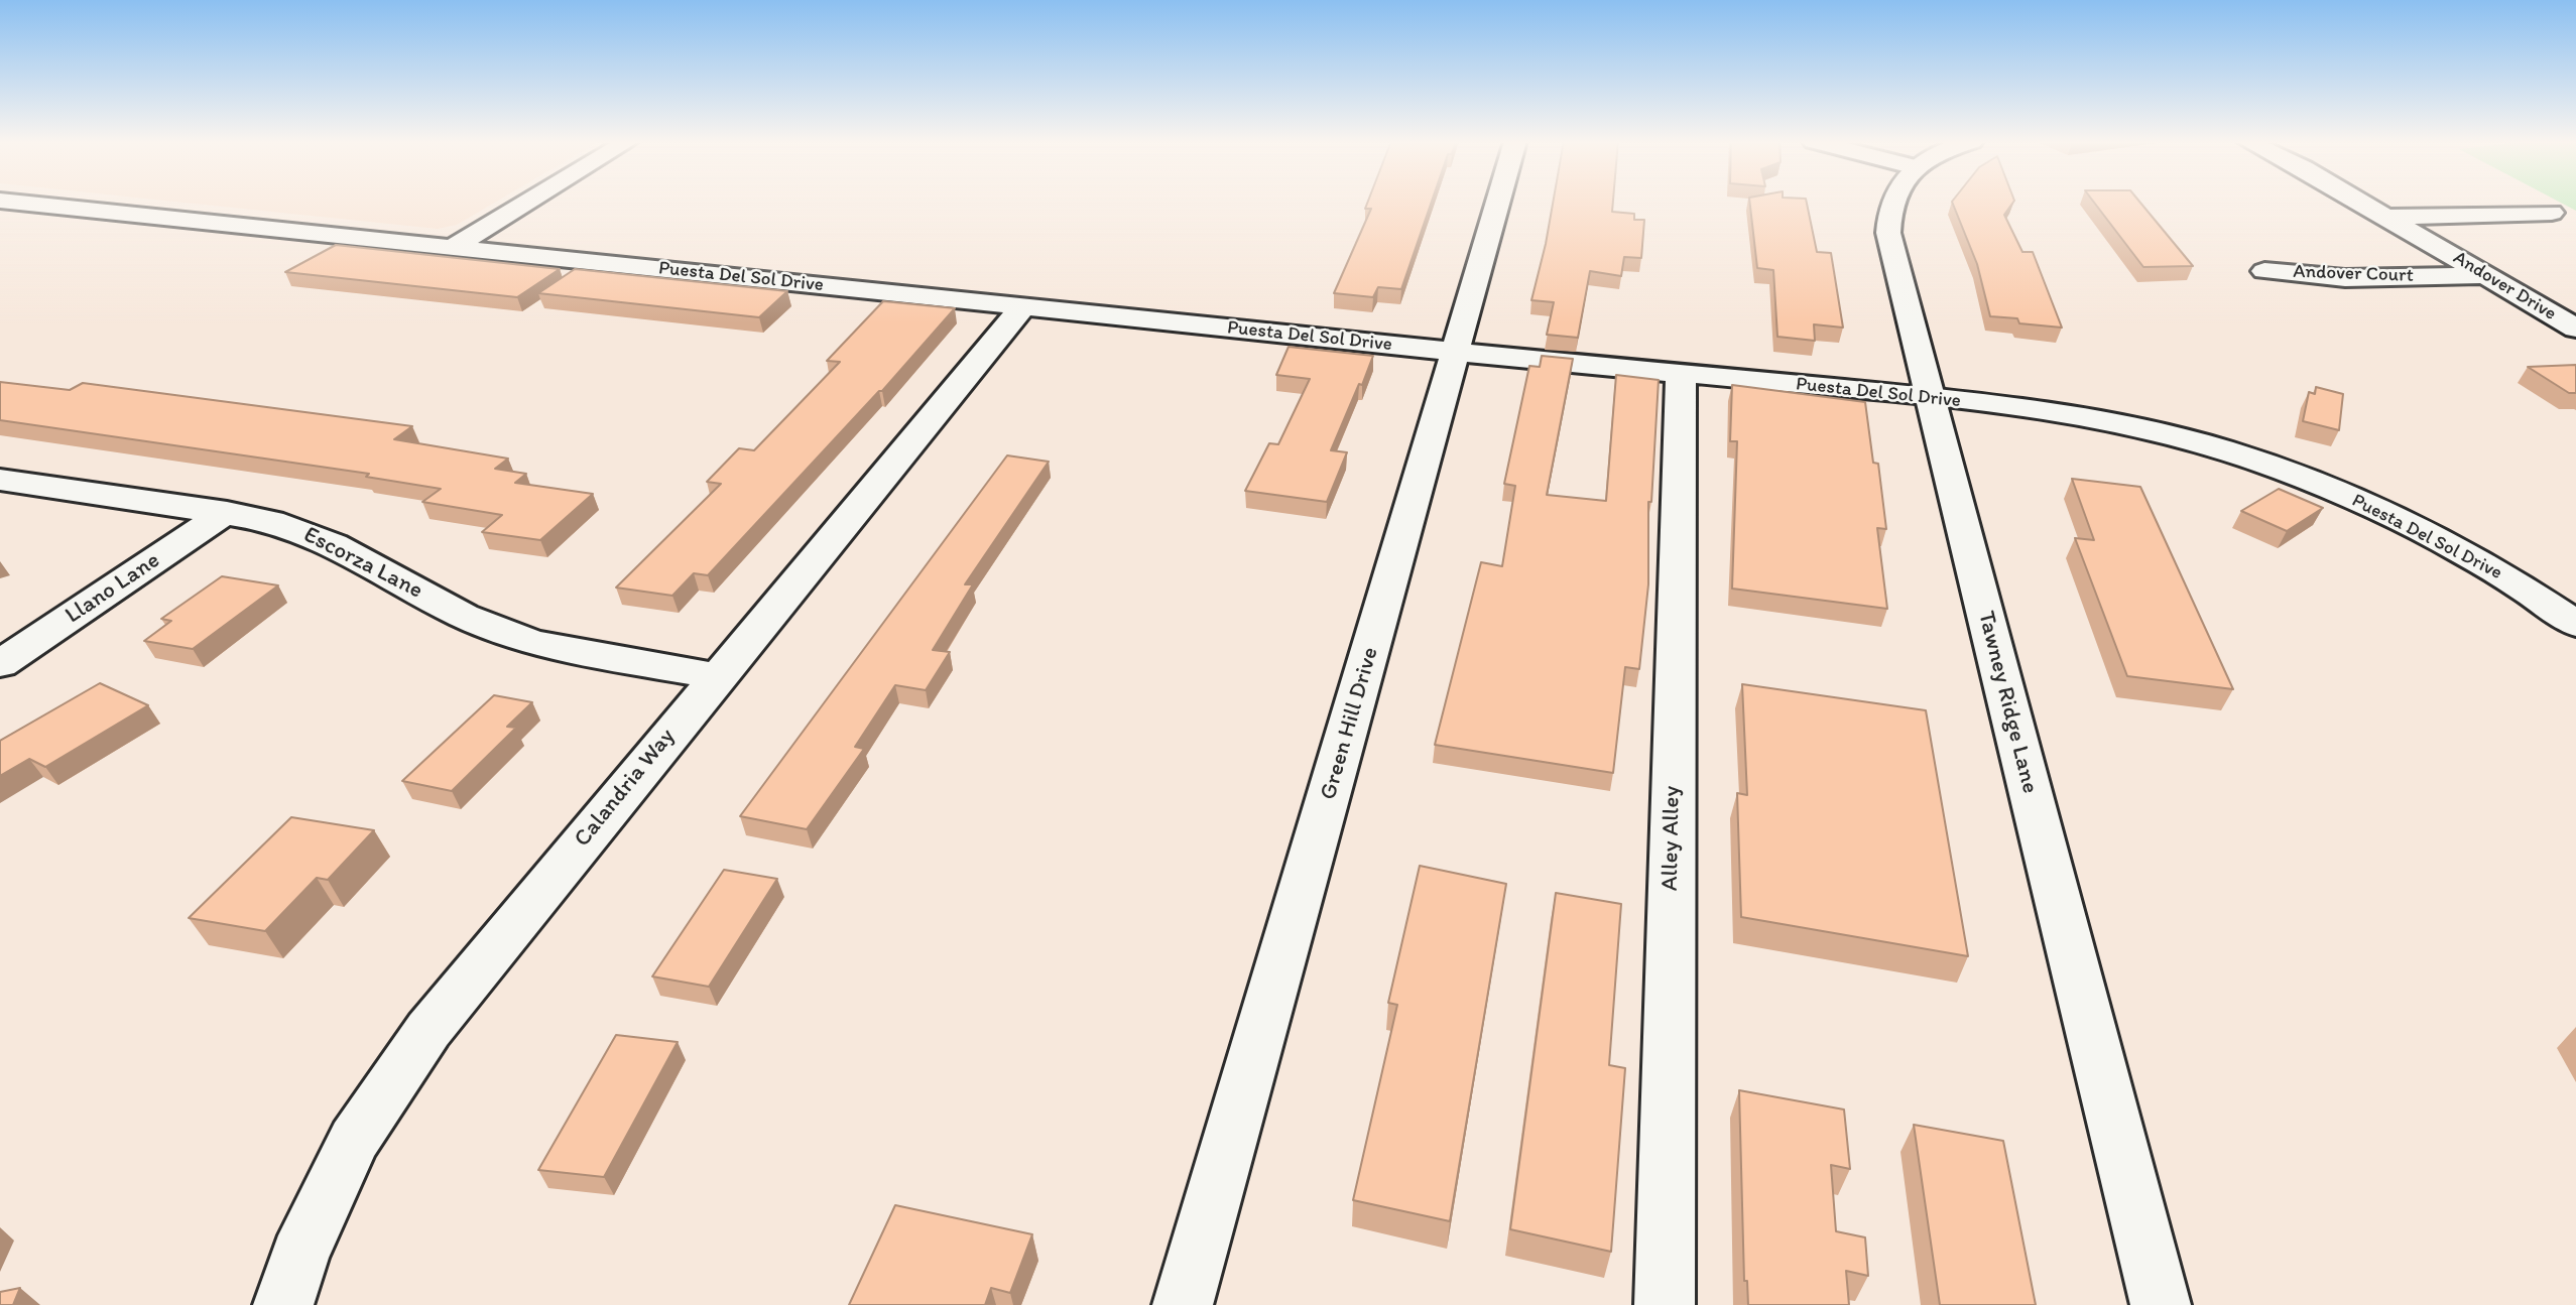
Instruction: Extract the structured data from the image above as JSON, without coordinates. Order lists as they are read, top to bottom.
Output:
{
  "streets": {
    "street": [
      "Andover Court",
      "Puesta Del Sol Drive",
      "Andover Drive",
      "Escorza Lane",
      "Llano Lane",
      "Tawney Ridge Lane",
      "Green Hill Drive",
      "Calandria Way",
      "Alley Alley"
    ]
  },
  "crossings": [
    ["Andover Court", "Andover Drive"],
    ["Puesta Del Sol Drive", "Tawney Ridge Lane"],
    ["Puesta Del Sol Drive", "Green Hill Drive"],
    ["Puesta Del Sol Drive", "Calandria Way"],
    ["Puesta Del Sol Drive", "Alley Alley"],
    ["Escorza Lane", "Llano Lane"],
    ["Escorza Lane", "Calandria Way"]
  ]
}
